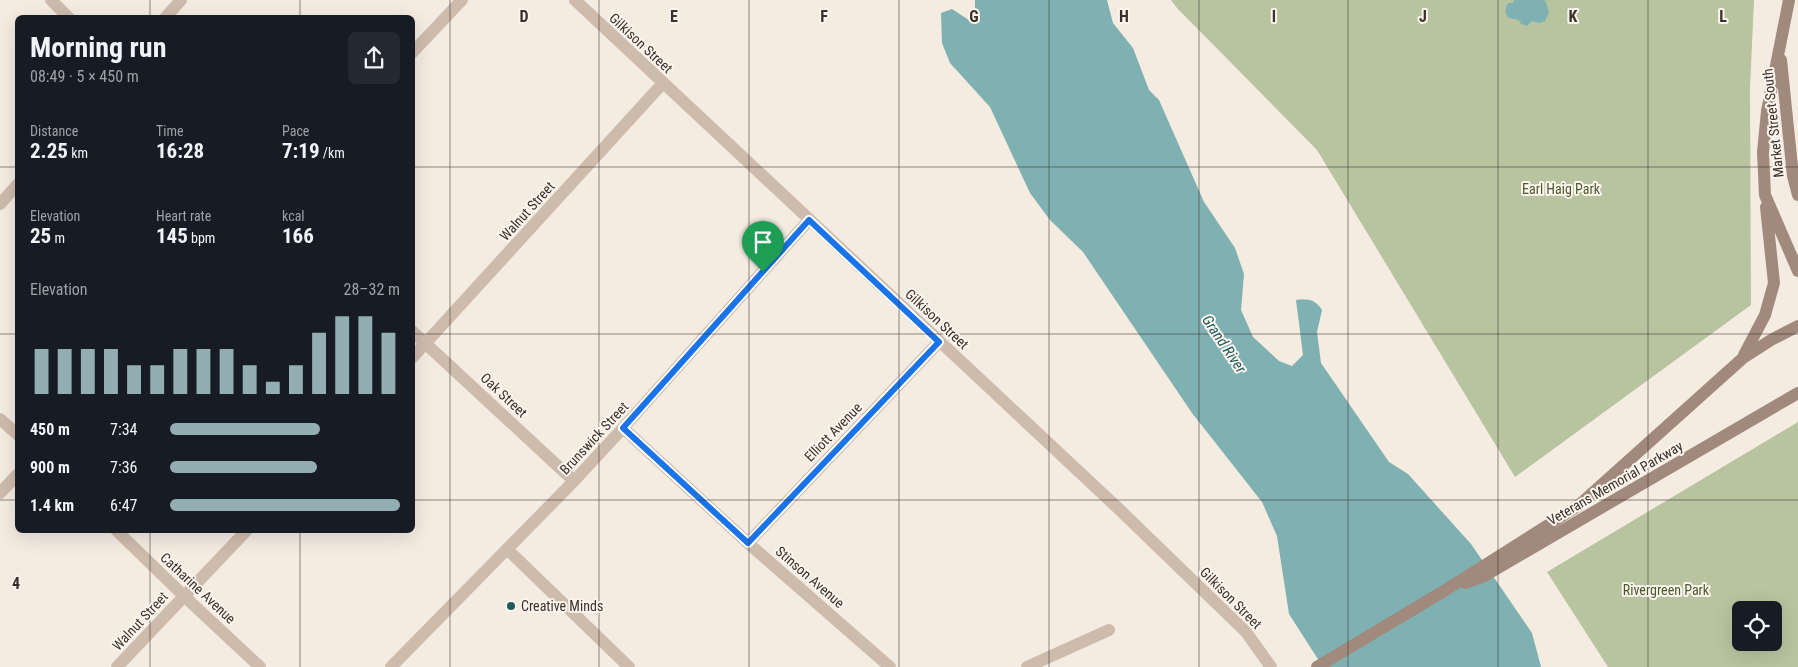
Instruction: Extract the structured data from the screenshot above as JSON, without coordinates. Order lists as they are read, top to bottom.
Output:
{
  "streets": {
    "main road": ["Market Street South", "Veterans Memorial Parkway"],
    "street": [
      "Gilkison Street",
      "Walnut Street",
      "Oak Street",
      "Elliott Avenue",
      "Brunswick Street",
      "Stinson Avenue",
      "Catharine Avenue"
    ]
  },
  "crossings": [
    ["Gilkison Street", "Walnut Street"],
    ["Gilkison Street", "Elliott Avenue"],
    ["Gilkison Street", "Brunswick Street"],
    ["Walnut Street", "Oak Street"],
    ["Walnut Street", "Catharine Avenue"],
    ["Oak Street", "Brunswick Street"],
    ["Elliott Avenue", "Stinson Avenue"],
    ["Brunswick Street", "Stinson Avenue"]
  ],
  "water": ["Grand River"],
  "parks": ["Earl Haig Park", "Rivergreen Park"],
  "places": ["Creative Minds"],
  "page": {
    "heading": ["Morning run", "08:49 · 5 × 450 m"],
    "stats": [
      ["Distance", "2.25 km"],
      ["Time", "16:28"],
      ["Pace", "7:19 /km"],
      ["Elevation", "25 m"],
      ["Heart rate", "145 bpm"],
      ["kcal", "166"]
    ],
    "chart": ["Elevation", "28–32 m"],
    "list": [
      {
        "name": "450 m",
        "note": "7:34"
      },
      {
        "name": "900 m",
        "note": "7:36"
      },
      {
        "name": "1.4 km",
        "note": "6:47"
      }
    ]
  },
  "grid": {
    "columns": [
      "D",
      "E",
      "F",
      "G",
      "H",
      "I",
      "J",
      "K",
      "L"
    ],
    "rows": ["4"]
  }
}
